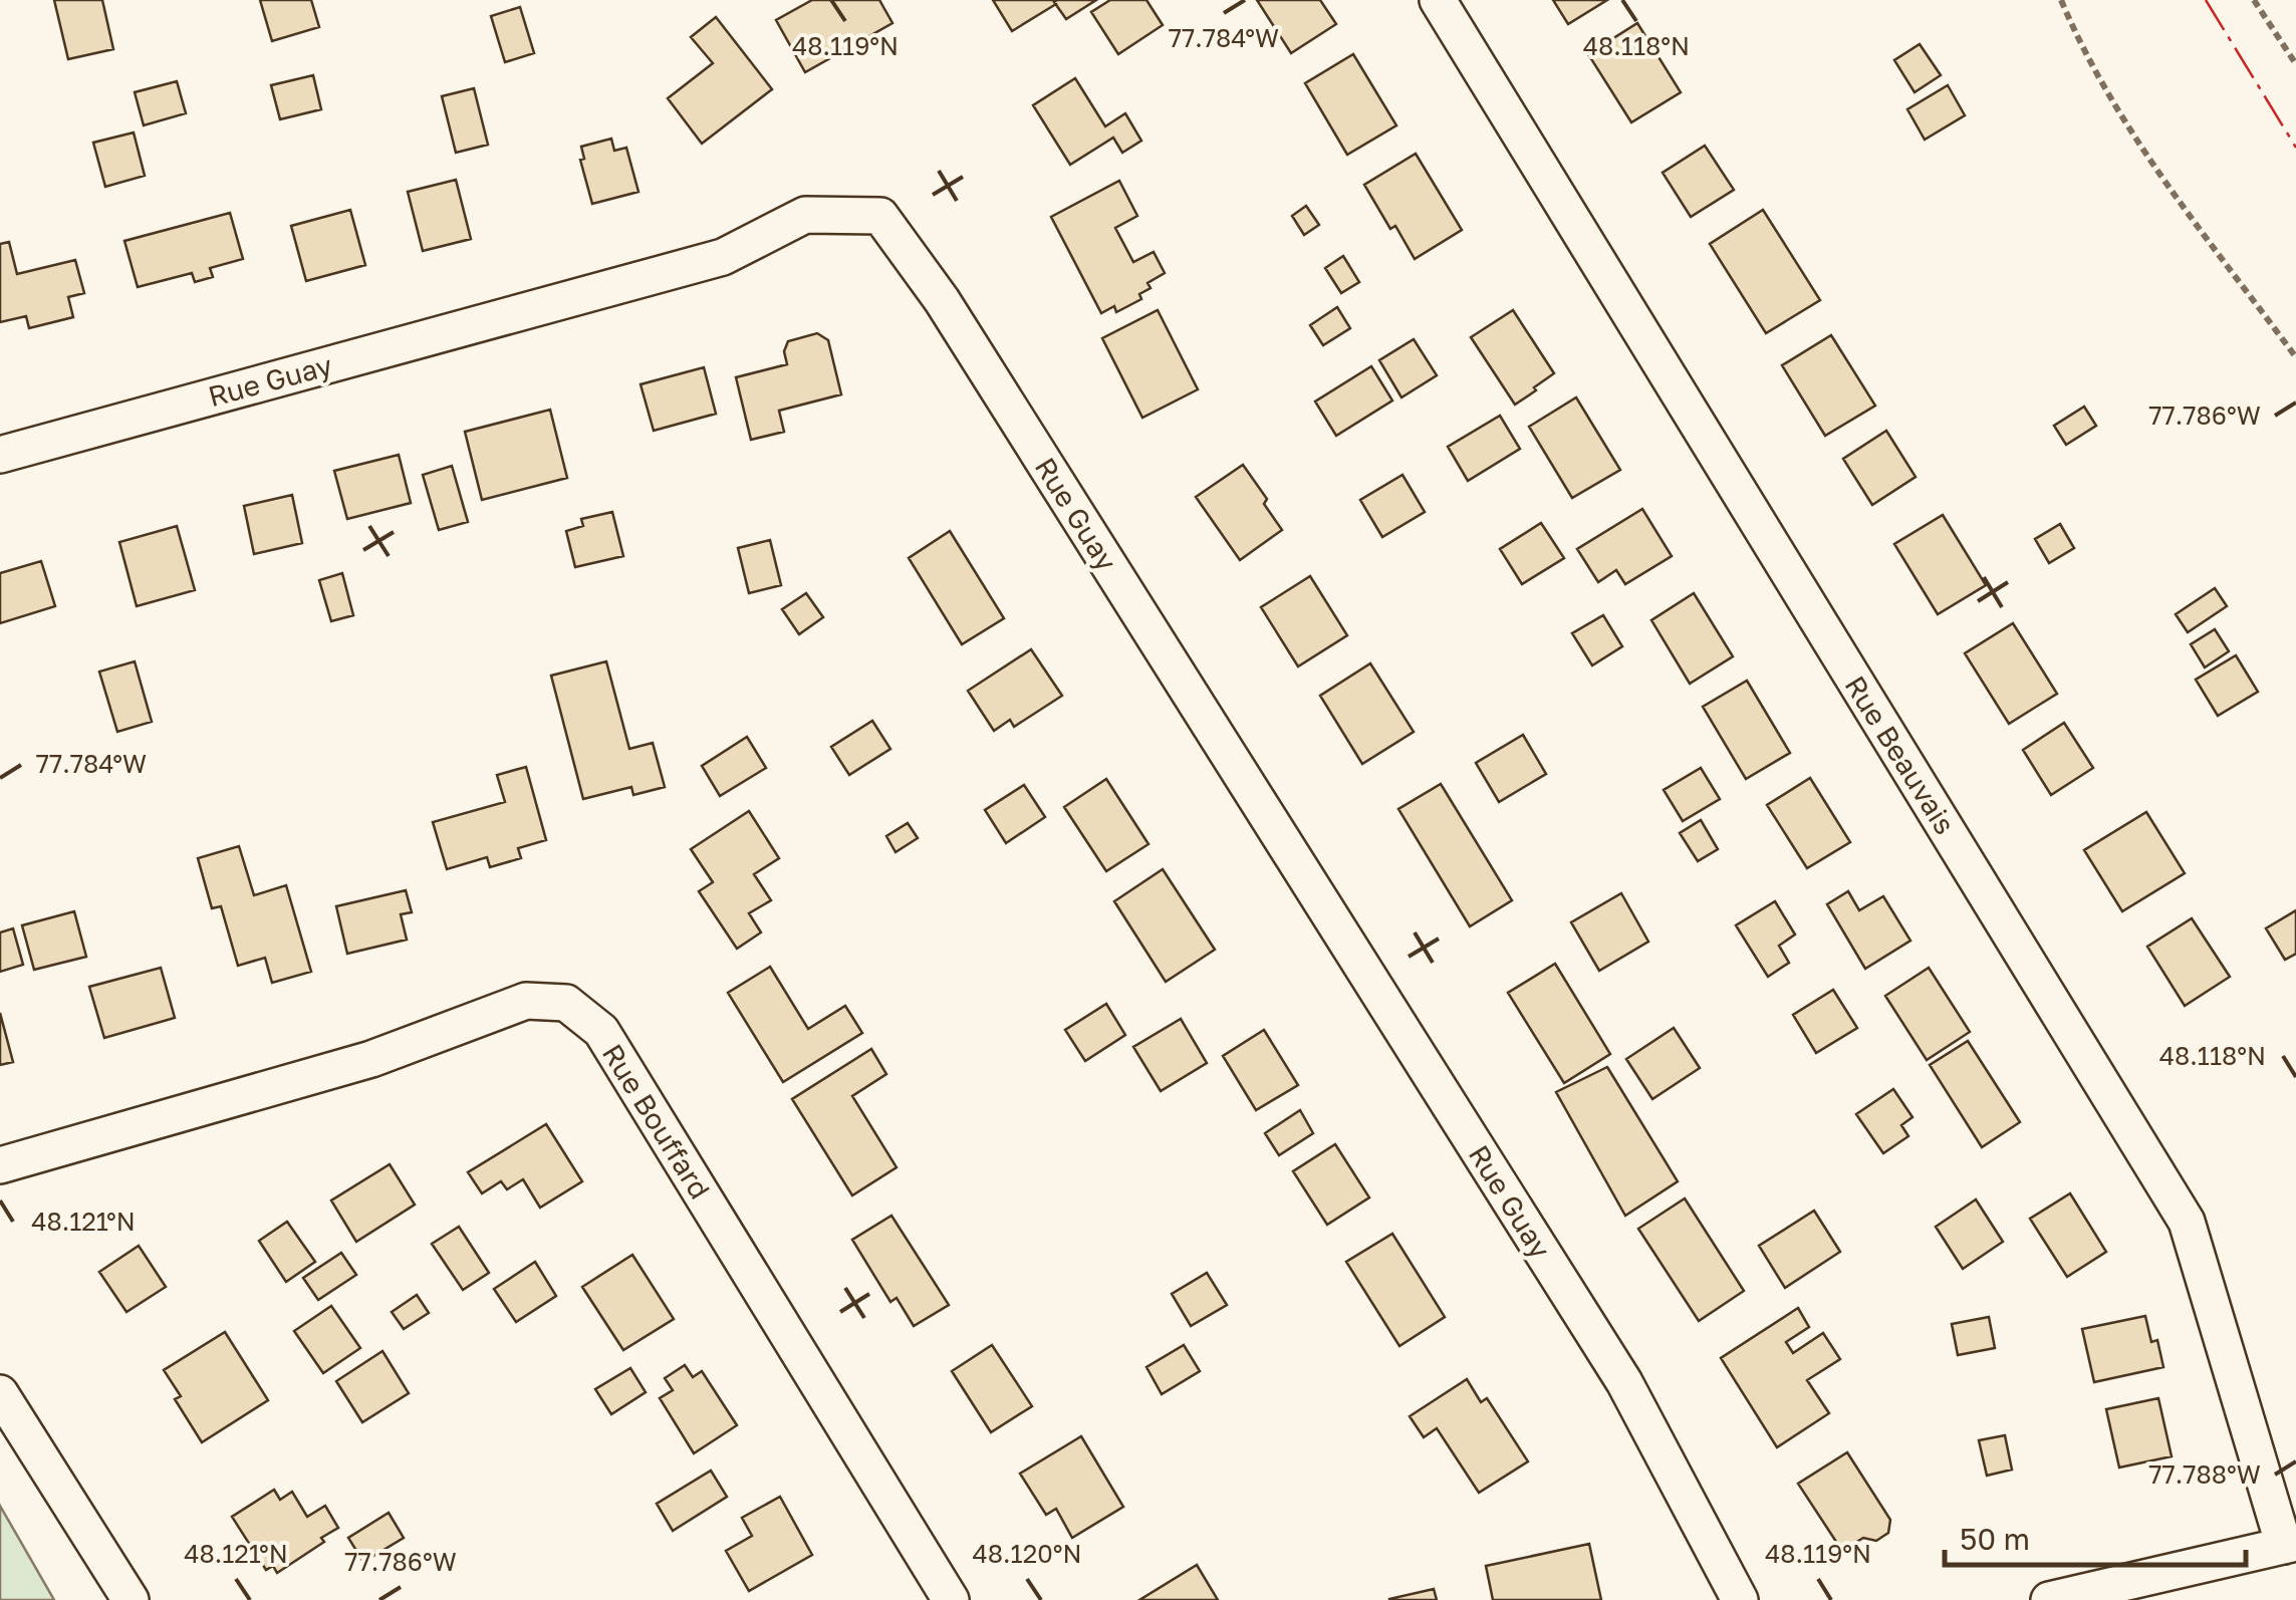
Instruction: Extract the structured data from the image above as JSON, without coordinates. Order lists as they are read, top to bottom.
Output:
{
  "streets": {
    "street": ["Rue Guay", "Rue Beauvais", "Rue Bouffard"]
  },
  "scale_bar": "50 m",
  "coordinates": [
    "77.784°W",
    "48.119°N",
    "48.118°N",
    "77.786°W",
    "48.121°N",
    "77.788°W",
    "48.120°N"
  ]
}
